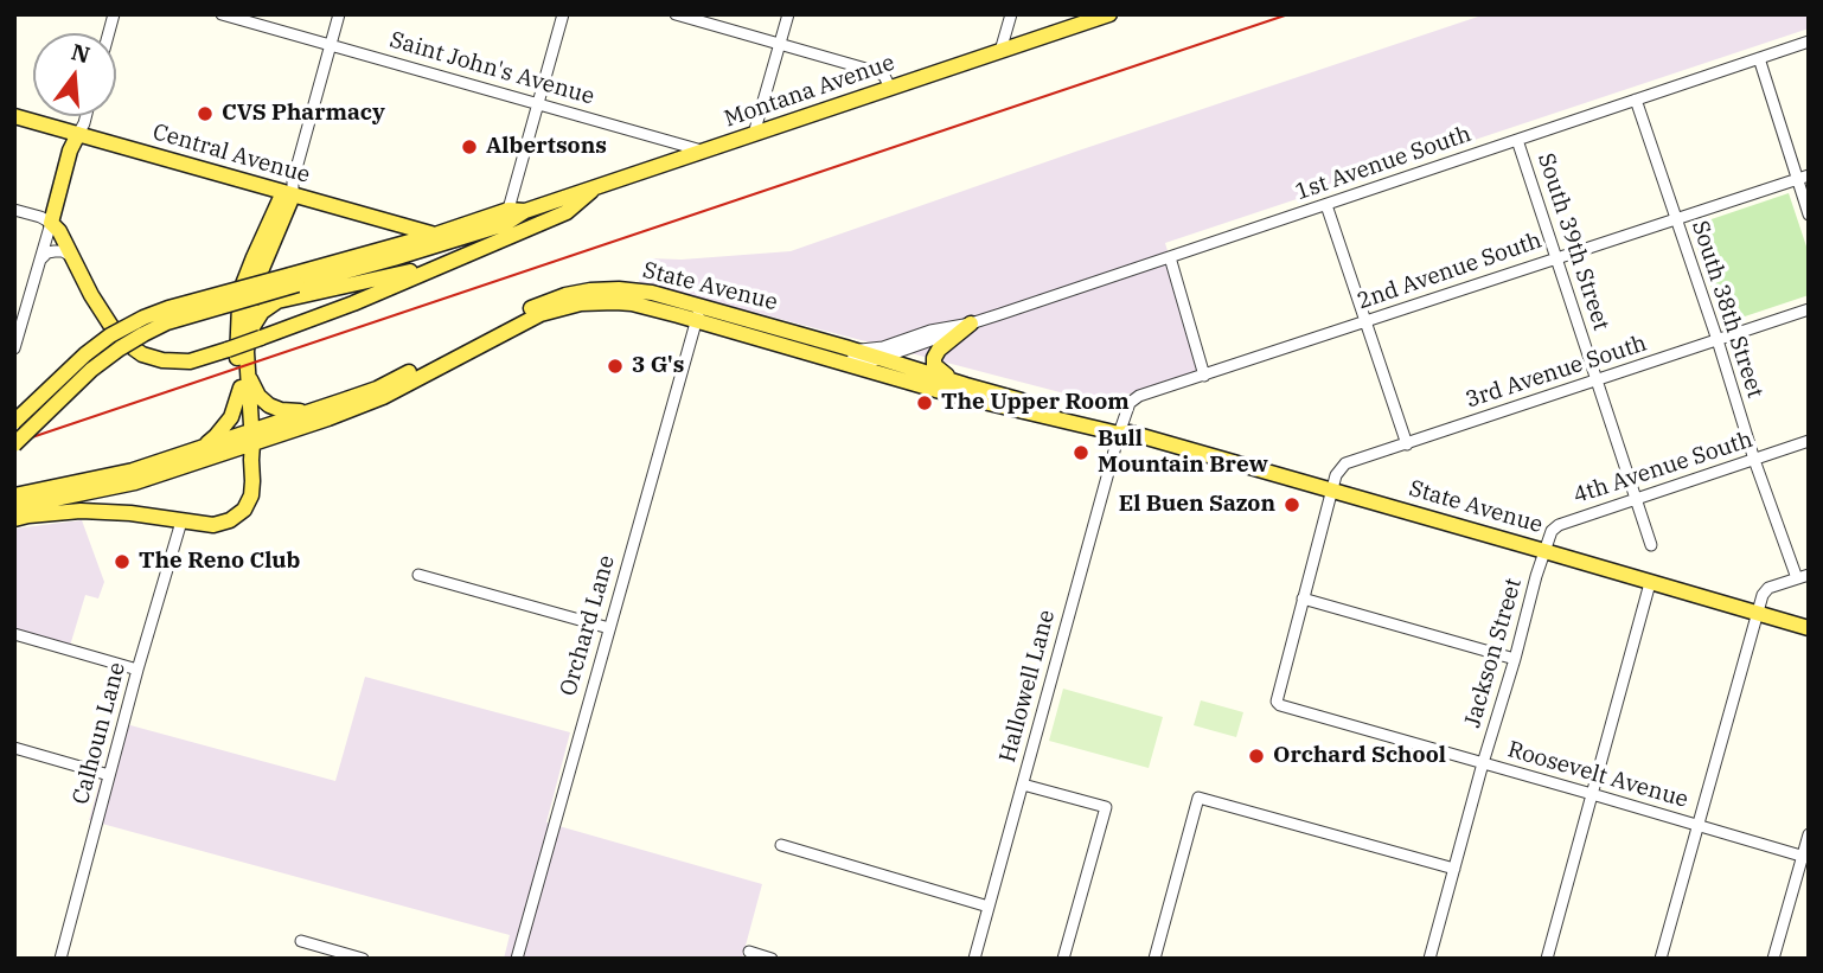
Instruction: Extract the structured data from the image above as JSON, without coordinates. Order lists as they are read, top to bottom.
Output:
{
  "streets": {
    "main road": ["Montana Avenue", "Central Avenue", "State Avenue"],
    "street": [
      "Saint John's Avenue",
      "1st Avenue South",
      "South 39th Street",
      "2nd Avenue South",
      "South 38th Street",
      "3rd Avenue South",
      "4th Avenue South",
      "Orchard Lane",
      "Jackson Street",
      "Hallowell Lane",
      "Calhoun Lane",
      "Roosevelt Avenue"
    ]
  },
  "crossings": [
    ["Saint John's Avenue", "Montana Avenue"],
    ["Montana Avenue", "Central Avenue"],
    ["1st Avenue South", "South 39th Street"],
    ["1st Avenue South", "State Avenue"],
    ["1st Avenue South", "South 38th Street"],
    ["South 39th Street", "2nd Avenue South"],
    ["South 39th Street", "3rd Avenue South"],
    ["South 39th Street", "4th Avenue South"],
    ["2nd Avenue South", "State Avenue"],
    ["2nd Avenue South", "South 38th Street"],
    ["2nd Avenue South", "Hallowell Lane"],
    ["State Avenue", "3rd Avenue South"],
    ["State Avenue", "4th Avenue South"],
    ["State Avenue", "Orchard Lane"],
    ["State Avenue", "Jackson Street"],
    ["State Avenue", "Hallowell Lane"],
    ["South 38th Street", "3rd Avenue South"],
    ["South 38th Street", "4th Avenue South"],
    ["4th Avenue South", "Jackson Street"],
    ["Jackson Street", "Roosevelt Avenue"]
  ],
  "places": [
    "CVS Pharmacy",
    "Albertsons",
    "3 G's",
    "The Upper Room",
    "Bull Mountain Brew",
    "El Buen Sazon",
    "The Reno Club",
    "Orchard School"
  ],
  "north": "top"
}
